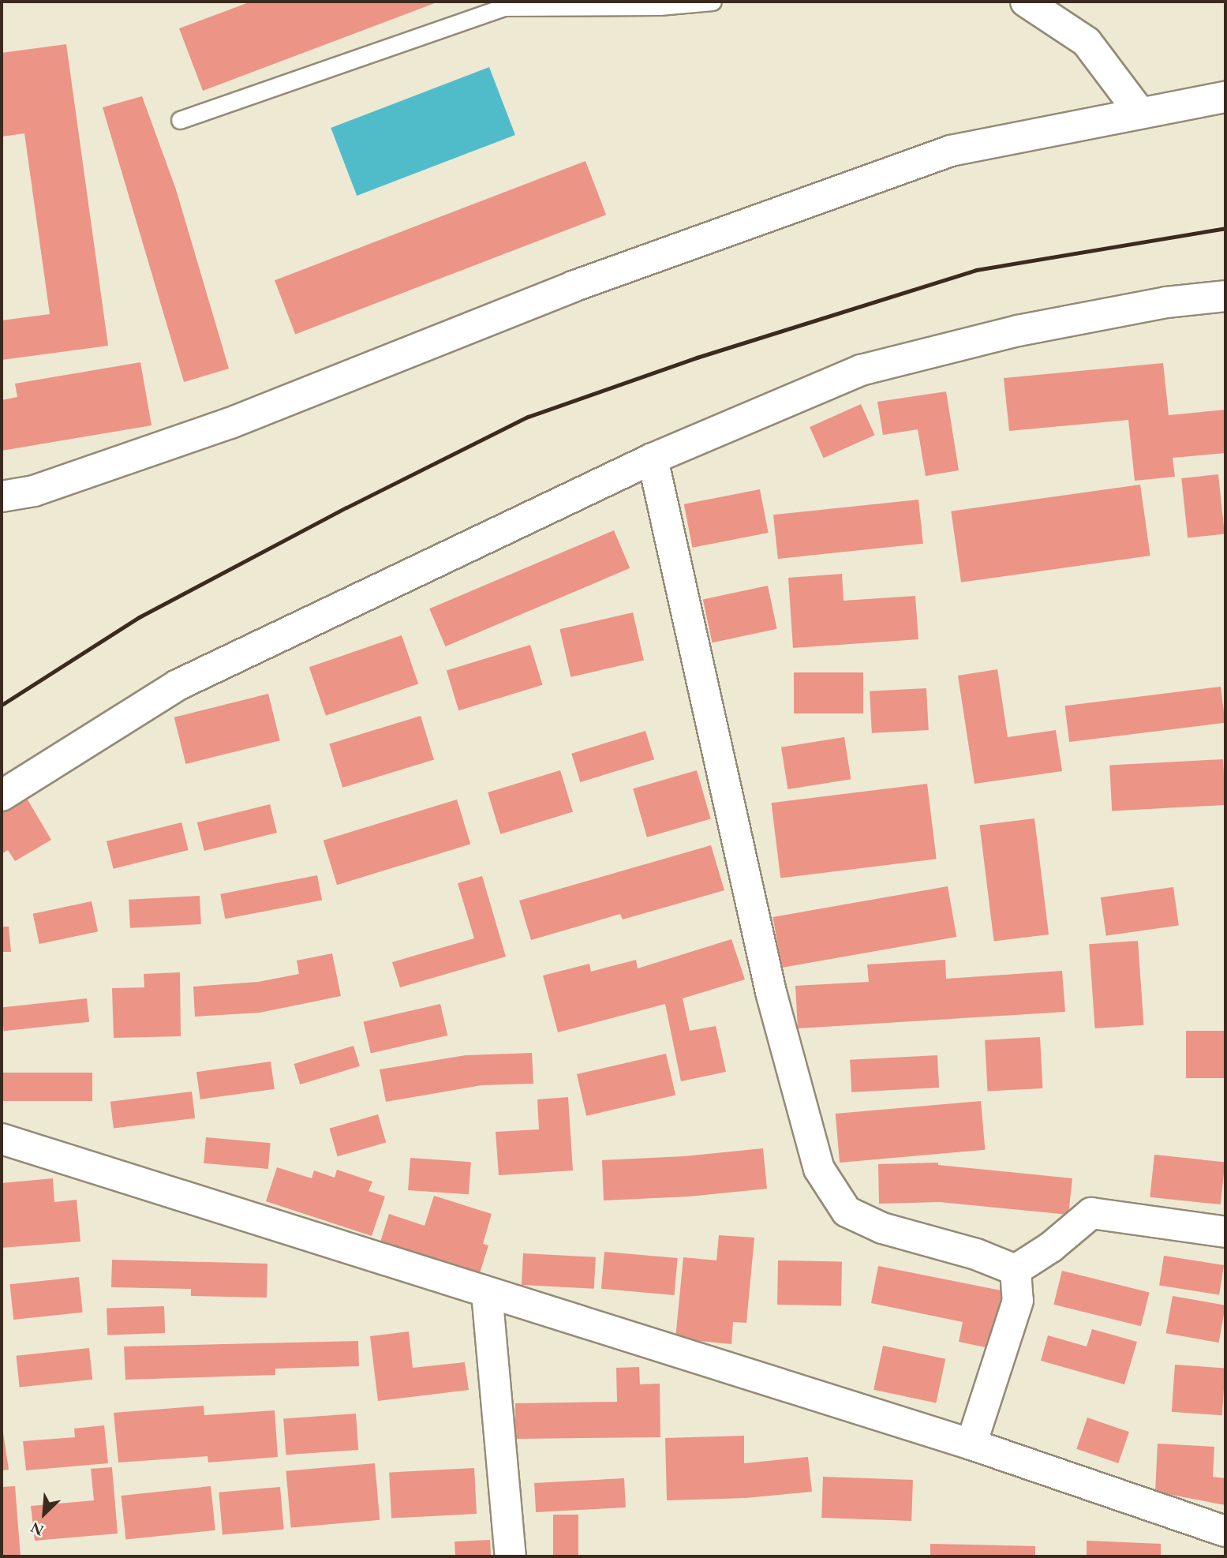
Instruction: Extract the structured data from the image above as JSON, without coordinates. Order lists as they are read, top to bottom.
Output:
{
  "north": "bottom left"
}
